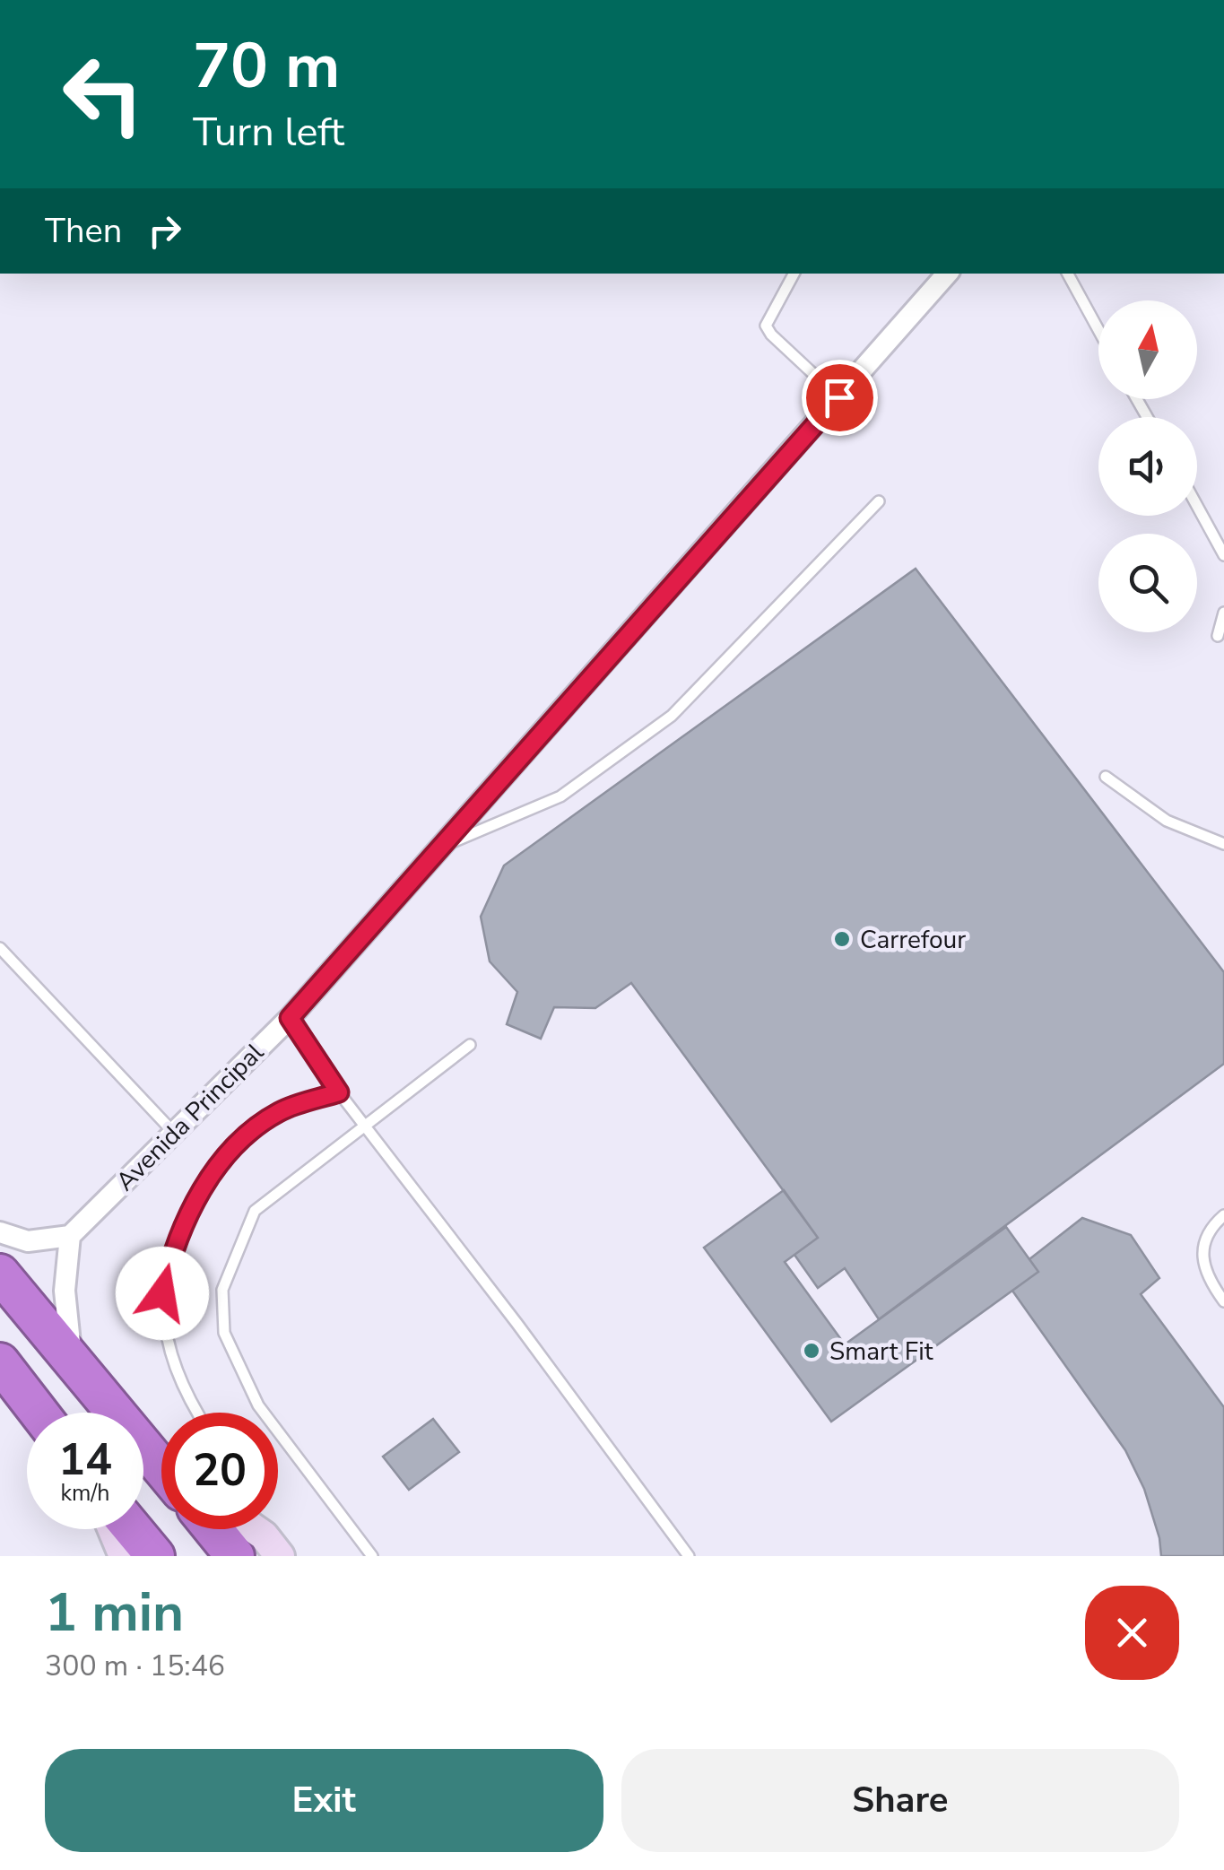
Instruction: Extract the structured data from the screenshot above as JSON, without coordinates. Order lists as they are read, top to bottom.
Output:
{
  "streets": {
    "street": ["Avenida Principal"]
  },
  "places": ["Carrefour", "Smart Fit"],
  "north": "top",
  "page": {
    "turn": ["70 m", "Turn left"],
    "then": "Then",
    "speed": "14 km/h",
    "limit": "20",
    "heading": ["1 min", "300 m · 15:46"],
    "buttons": ["Exit", "Share"]
  }
}
